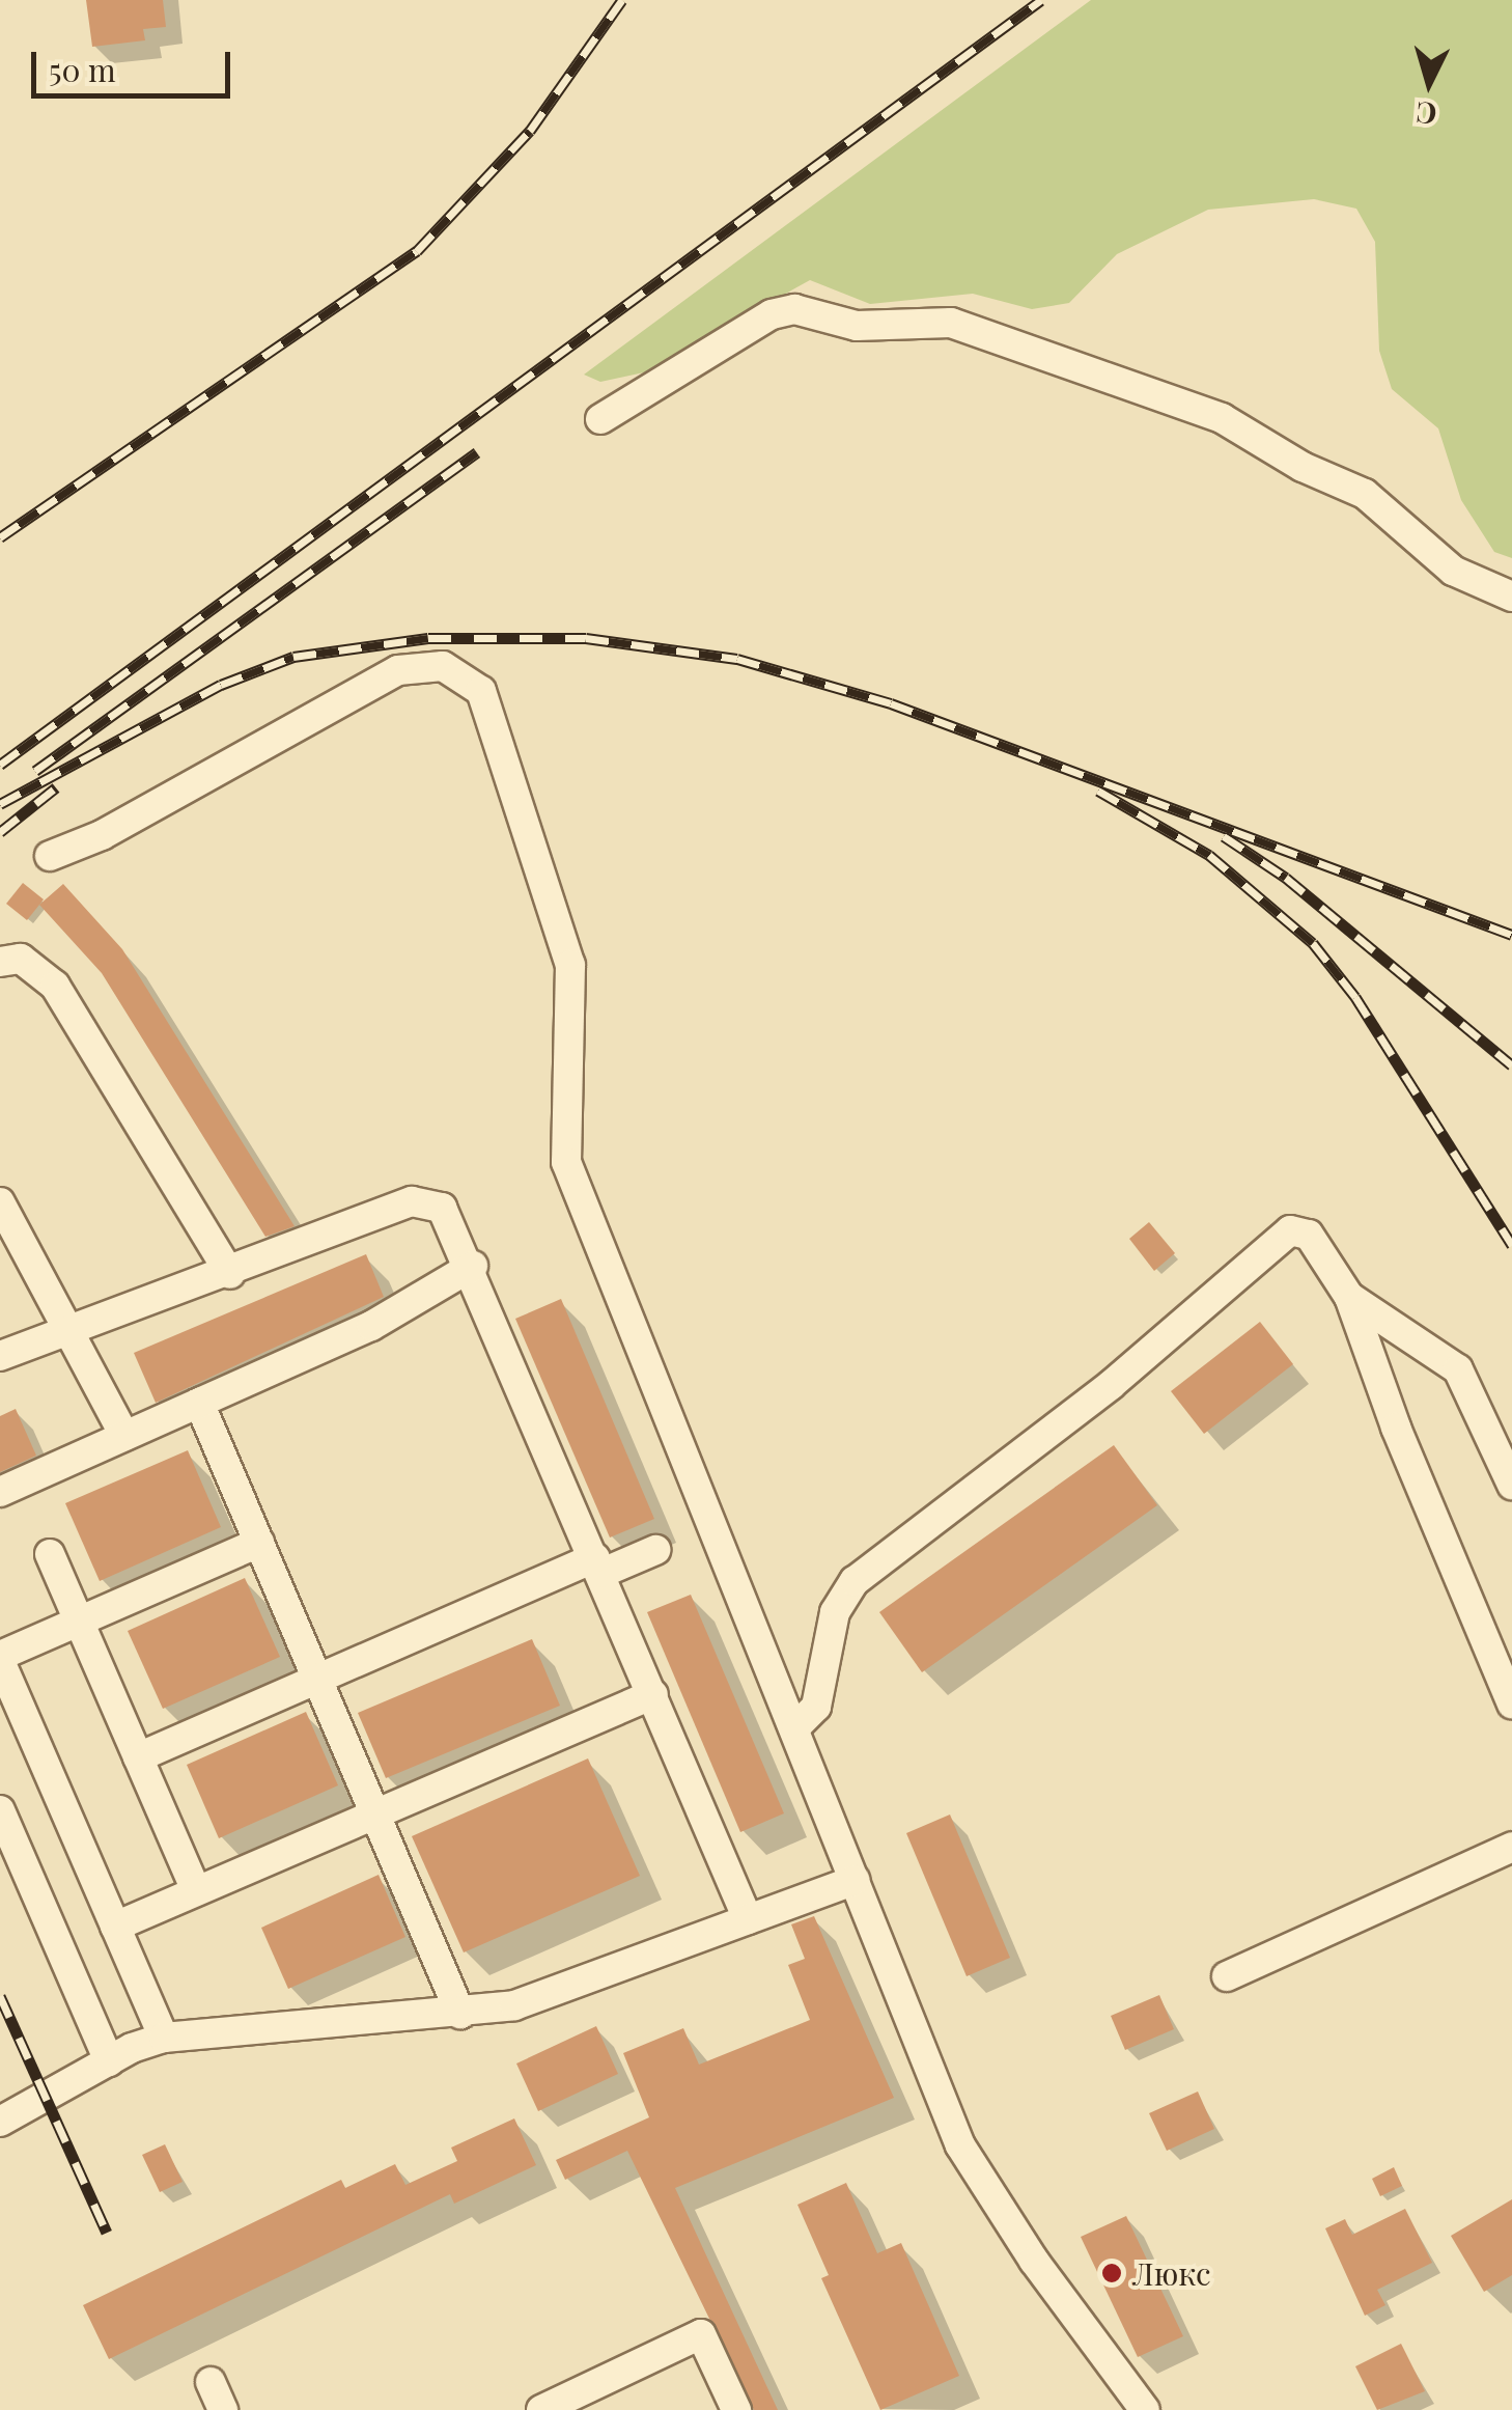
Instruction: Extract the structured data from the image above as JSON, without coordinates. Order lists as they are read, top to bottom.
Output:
{
  "places": ["Люкс"],
  "scale_bar": "50 m",
  "north": "bottom"
}
